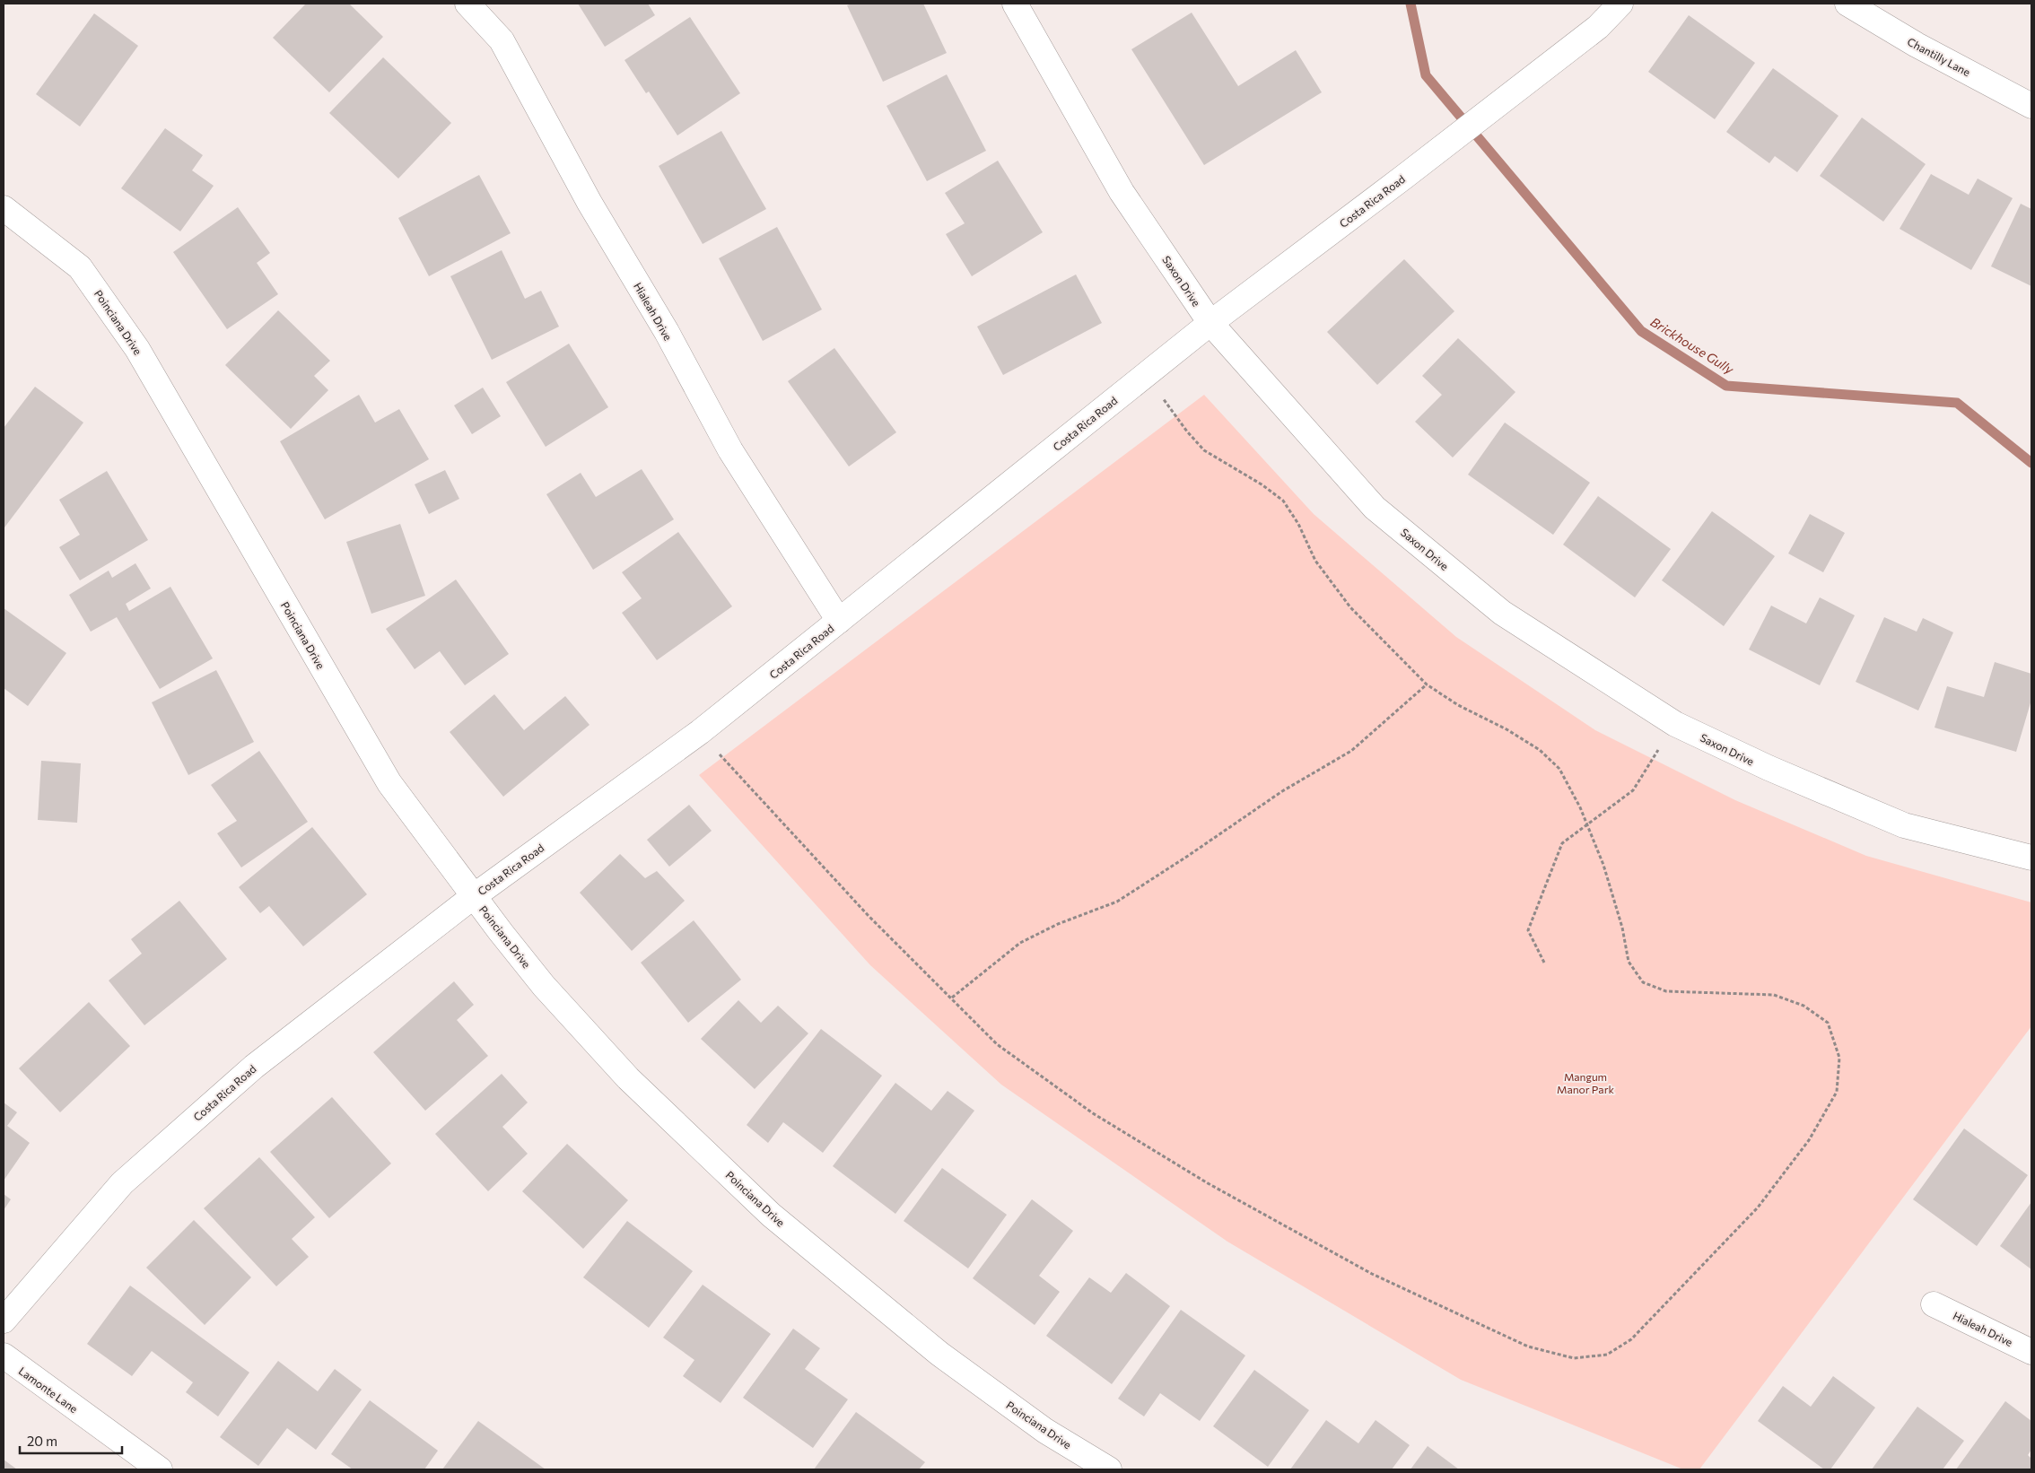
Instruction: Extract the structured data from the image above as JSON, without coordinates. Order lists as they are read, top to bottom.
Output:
{
  "streets": {
    "street": [
      "Chantilly Lane",
      "Costa Rica Road",
      "Saxon Drive",
      "Hialeah Drive",
      "Poinciana Drive",
      "Lamonte Lane"
    ]
  },
  "crossings": [
    ["Costa Rica Road", "Saxon Drive"],
    ["Costa Rica Road", "Hialeah Drive"],
    ["Costa Rica Road", "Poinciana Drive"]
  ],
  "water": ["Brickhouse Gully"],
  "parks": ["Mangum Manor Park"],
  "scale_bar": "20 m"
}
